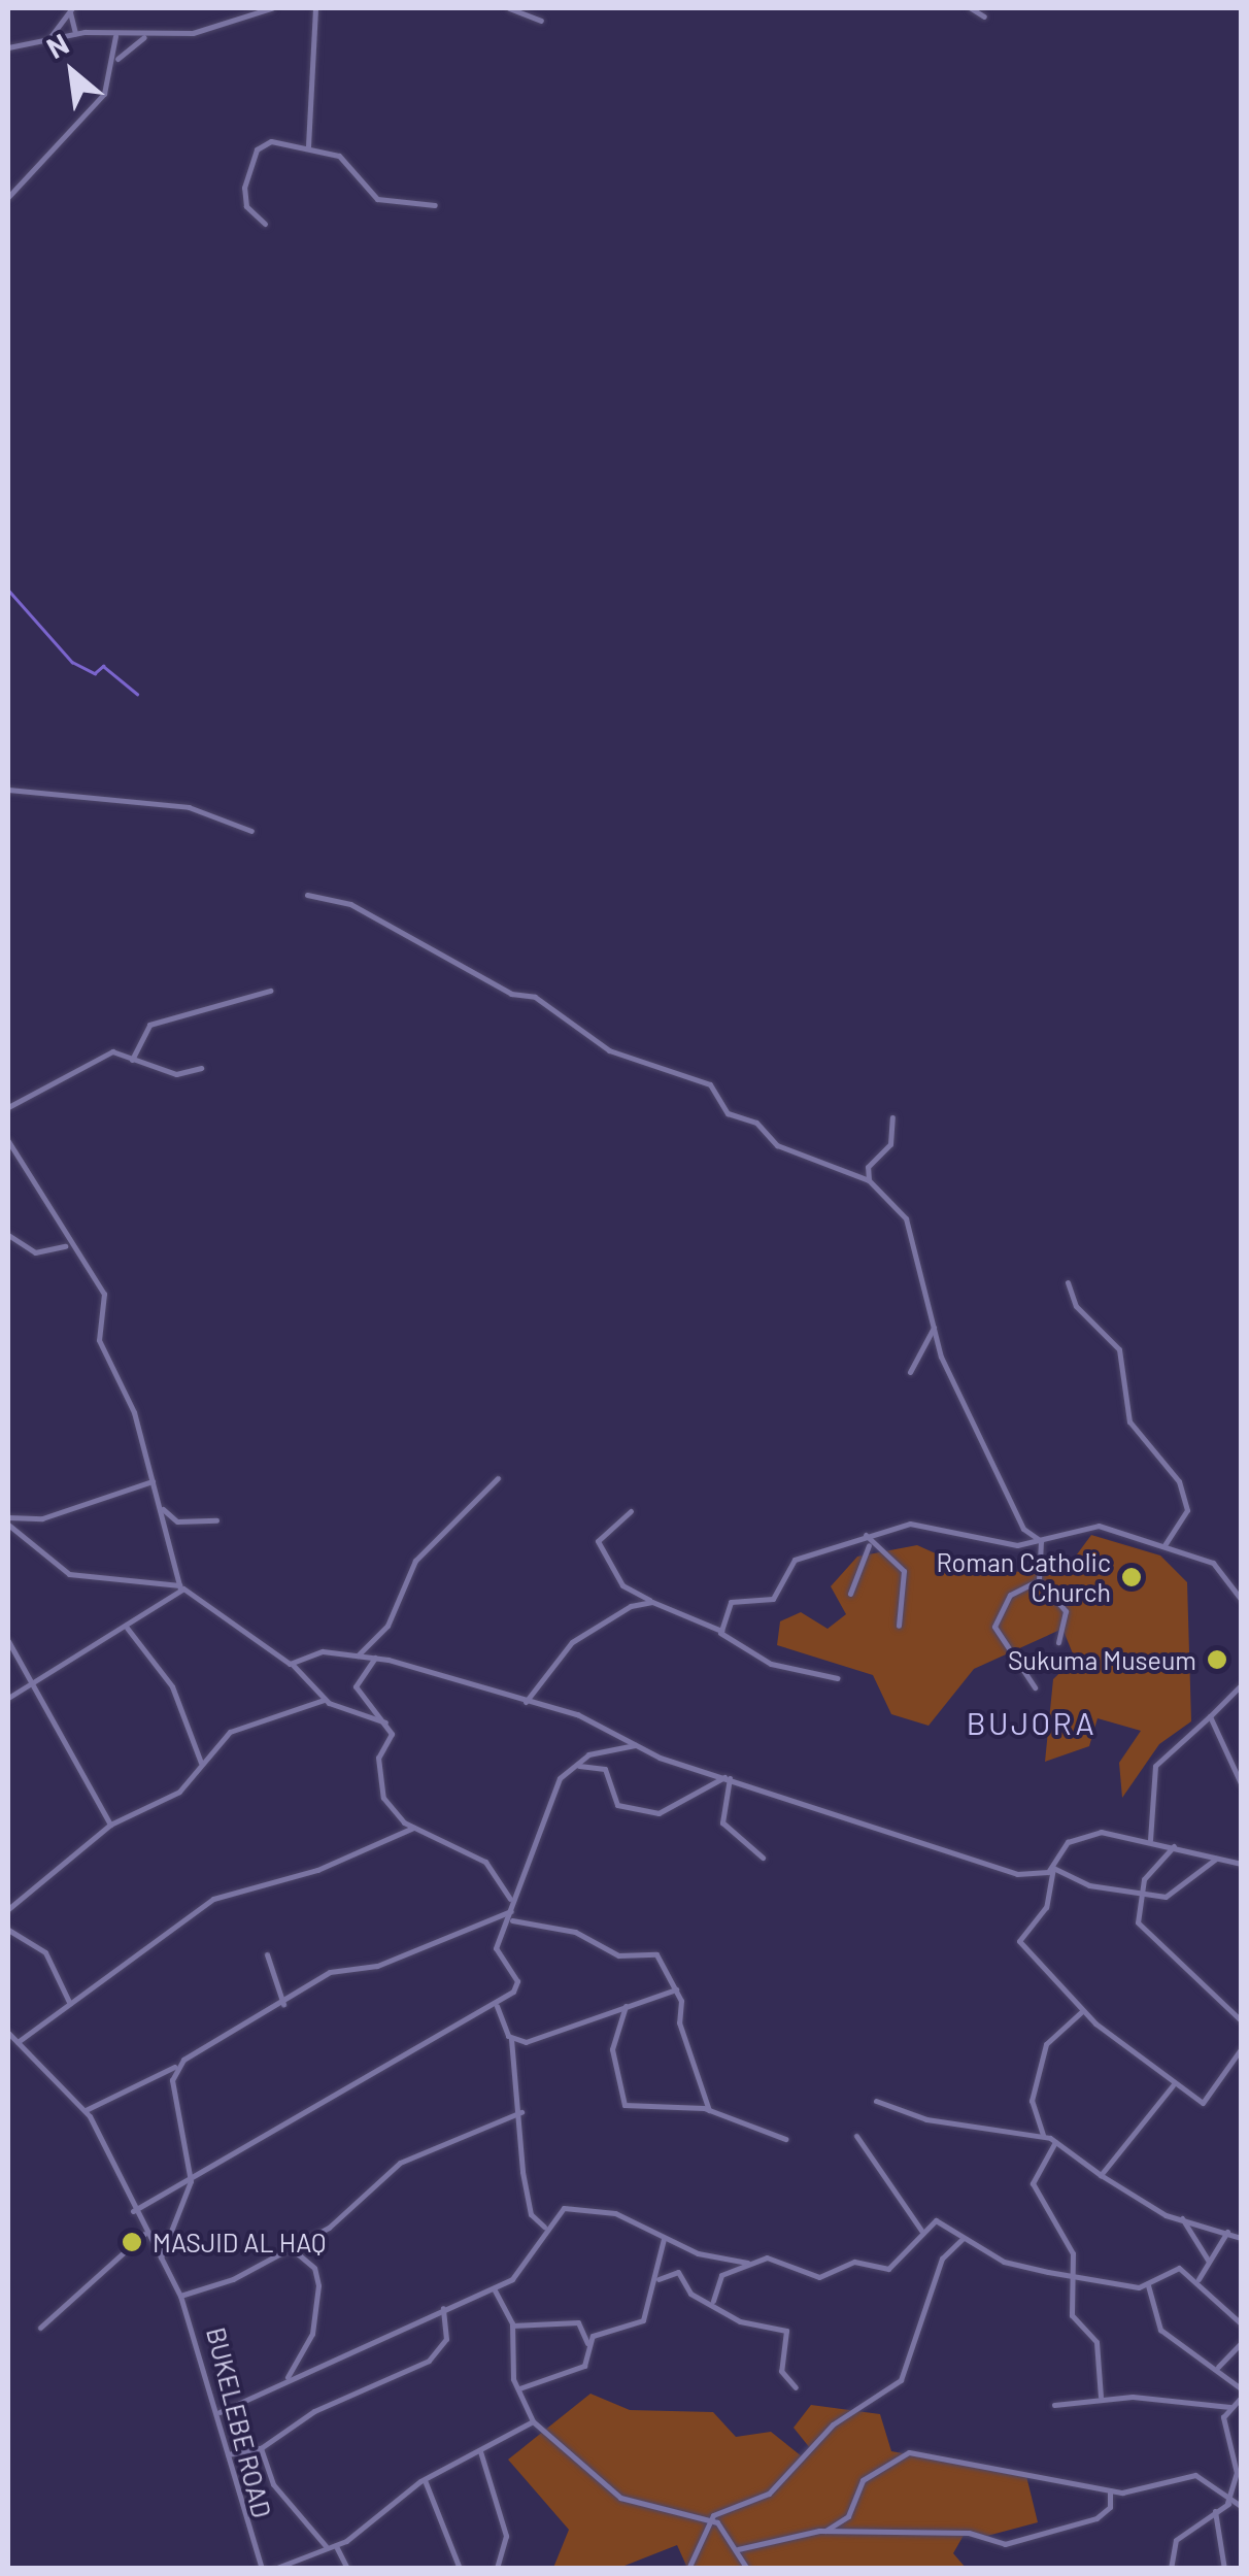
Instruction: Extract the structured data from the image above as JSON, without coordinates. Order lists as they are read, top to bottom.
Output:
{
  "streets": {
    "street": ["BUKELEBE ROAD"]
  },
  "districts": ["BUJORA"],
  "places": ["Roman Catholic Church", "Sukuma Museum", "MASJID AL HAQ"],
  "north": "top left"
}
